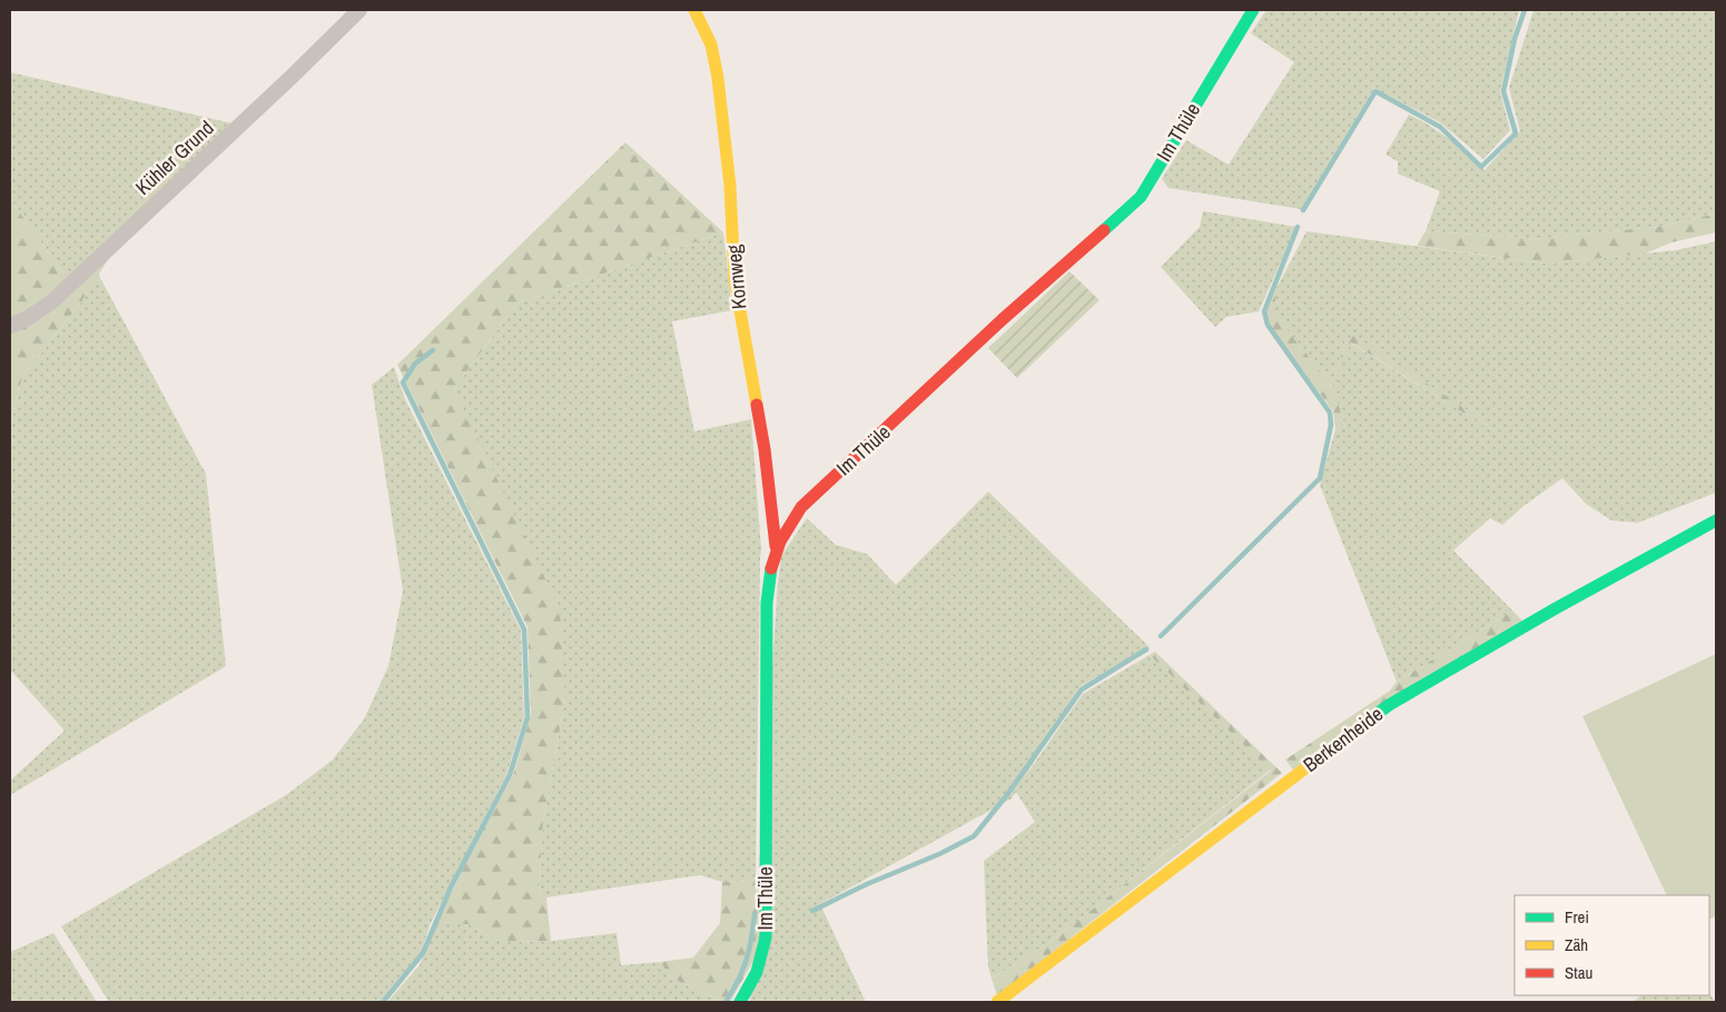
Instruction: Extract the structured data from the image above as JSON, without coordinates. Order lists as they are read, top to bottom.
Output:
{
  "streets": {
    "street": [
      "Im Thüle",
      "Kühler Grund",
      "Kornweg",
      "Berkenheide"
    ]
  },
  "crossings": [
    ["Im Thüle", "Kornweg"]
  ],
  "legend": ["Frei", "Zäh", "Stau"]
}
